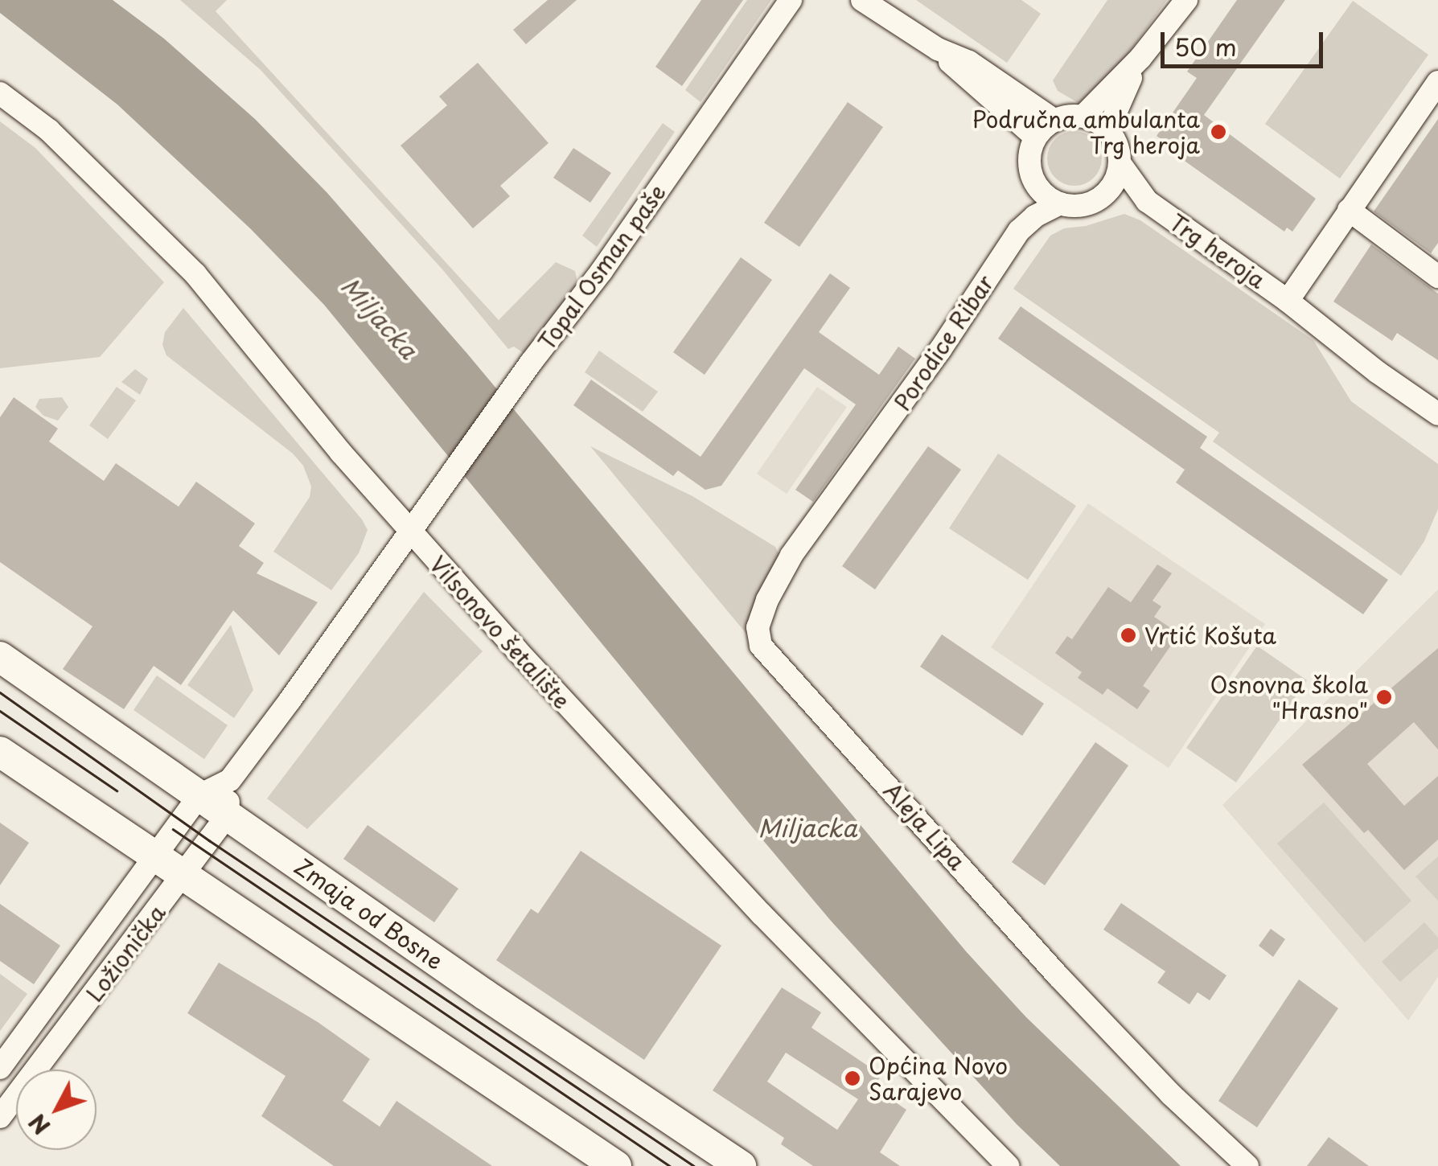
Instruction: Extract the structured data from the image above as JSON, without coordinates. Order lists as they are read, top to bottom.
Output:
{
  "streets": {
    "main road": ["Zmaja od Bosne"],
    "street": [
      "Trg heroja",
      "Topal Osman paše",
      "Porodice Ribar",
      "Vilsonovo šetalište",
      "Aleja Lipa",
      "Ložionička"
    ]
  },
  "crossings": [
    ["Trg heroja", "Porodice Ribar"],
    ["Topal Osman paše", "Vilsonovo šetalište"],
    ["Topal Osman paše", "Ložionička"],
    ["Porodice Ribar", "Aleja Lipa"],
    ["Vilsonovo šetalište", "Ložionička"],
    ["Zmaja od Bosne", "Ložionička"]
  ],
  "water": ["Miljacka"],
  "places": [
    "Područna ambulanta Trg heroja",
    "Vrtić Košuta",
    "Osnovna škola \"Hrasno\"",
    "Općina Novo Sarajevo"
  ],
  "scale_bar": "50 m",
  "north": "bottom left"
}
